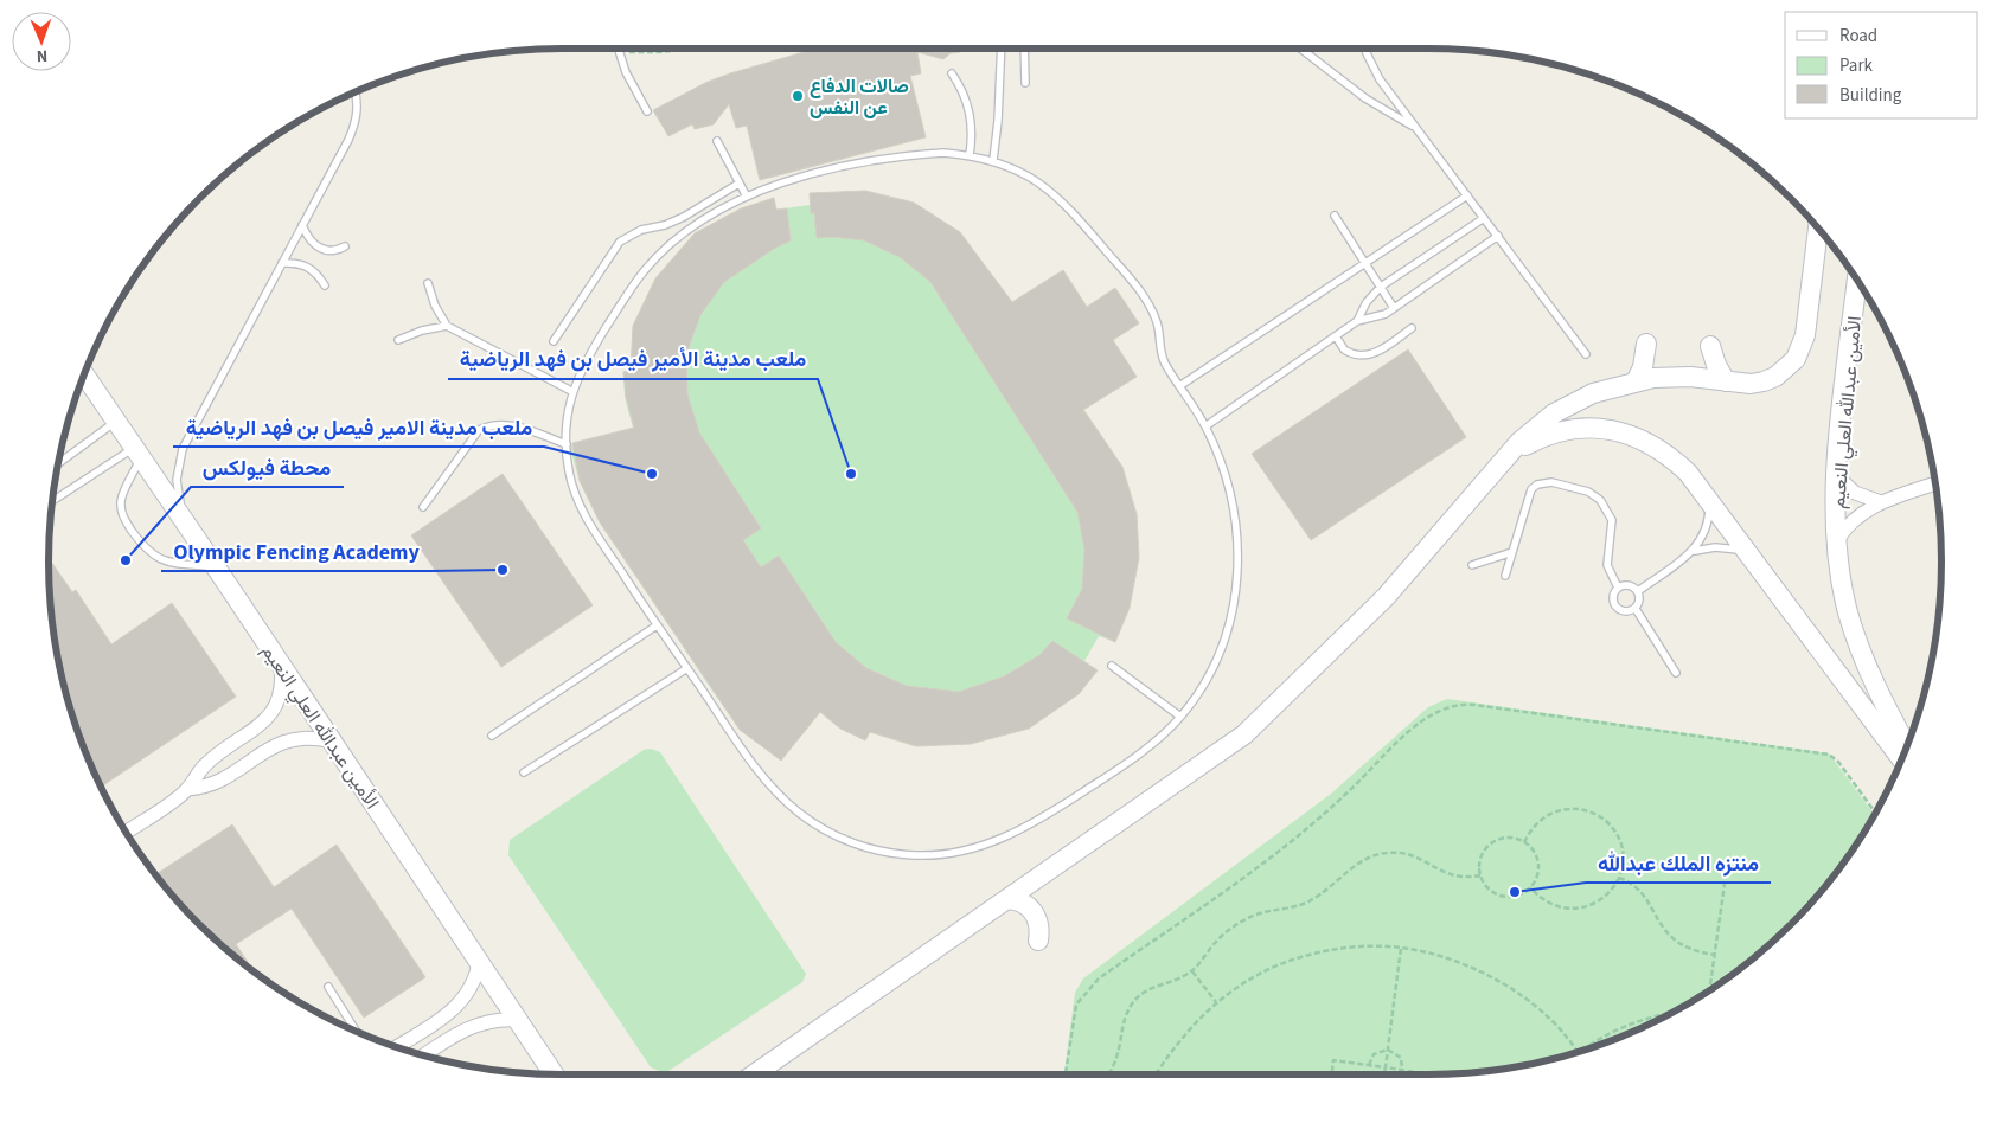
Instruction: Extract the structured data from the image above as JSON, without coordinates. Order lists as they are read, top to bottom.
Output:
{
  "streets": {
    "main road": ["الأمين عبدالله العلي النعيم"]
  },
  "places": [
    "صالات الدفاع عن النفس",
    "ملعب مدينة الامير فيصل بن فهد الرياضية",
    "ملعب مدينة الأمير فيصل بن فهد الرياضية",
    "محطة فيولكس",
    "Olympic Fencing Academy",
    "منتزه الملك عبدالله"
  ],
  "legend": ["Road", "Park", "Building"],
  "north": "bottom"
}
